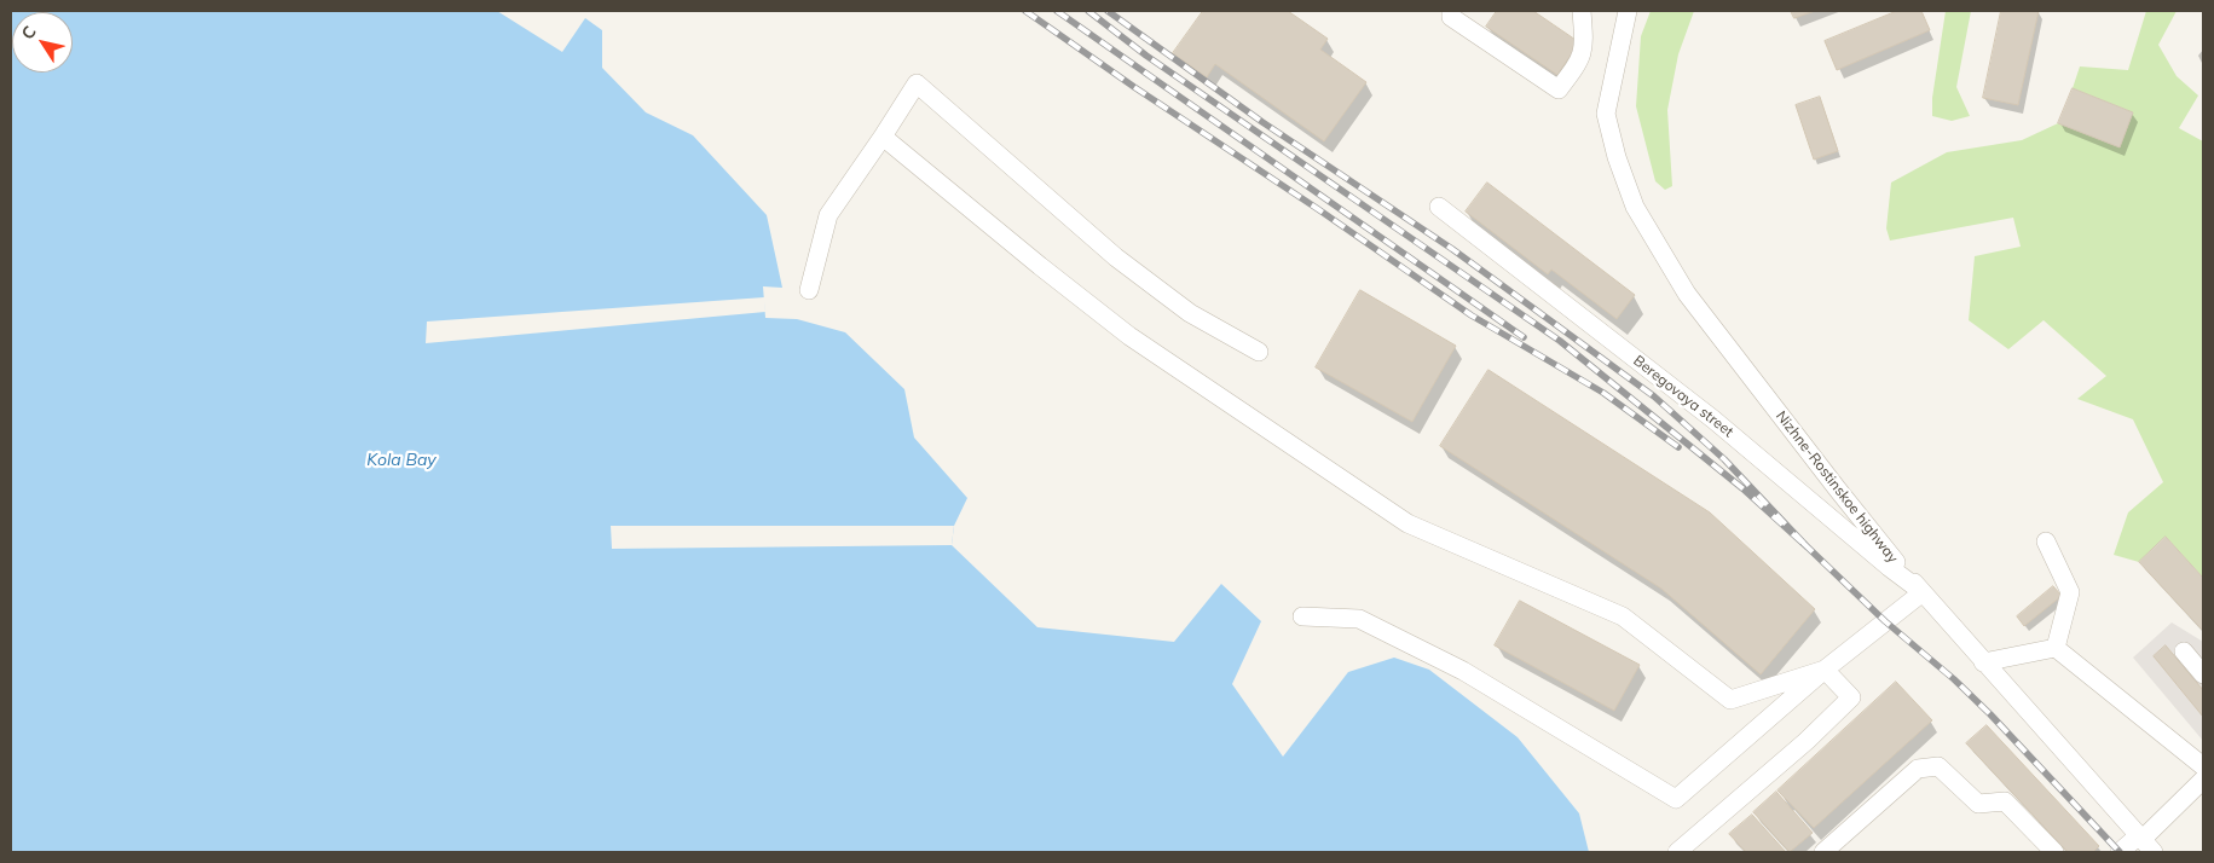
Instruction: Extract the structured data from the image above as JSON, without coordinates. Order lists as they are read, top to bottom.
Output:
{
  "streets": {
    "street": ["Beregovaya street", "Nizhne-Rostinskoe highway"]
  },
  "crossings": [
    ["Beregovaya street", "Nizhne-Rostinskoe highway"]
  ],
  "water": ["Kola Bay"],
  "north": "top left"
}
